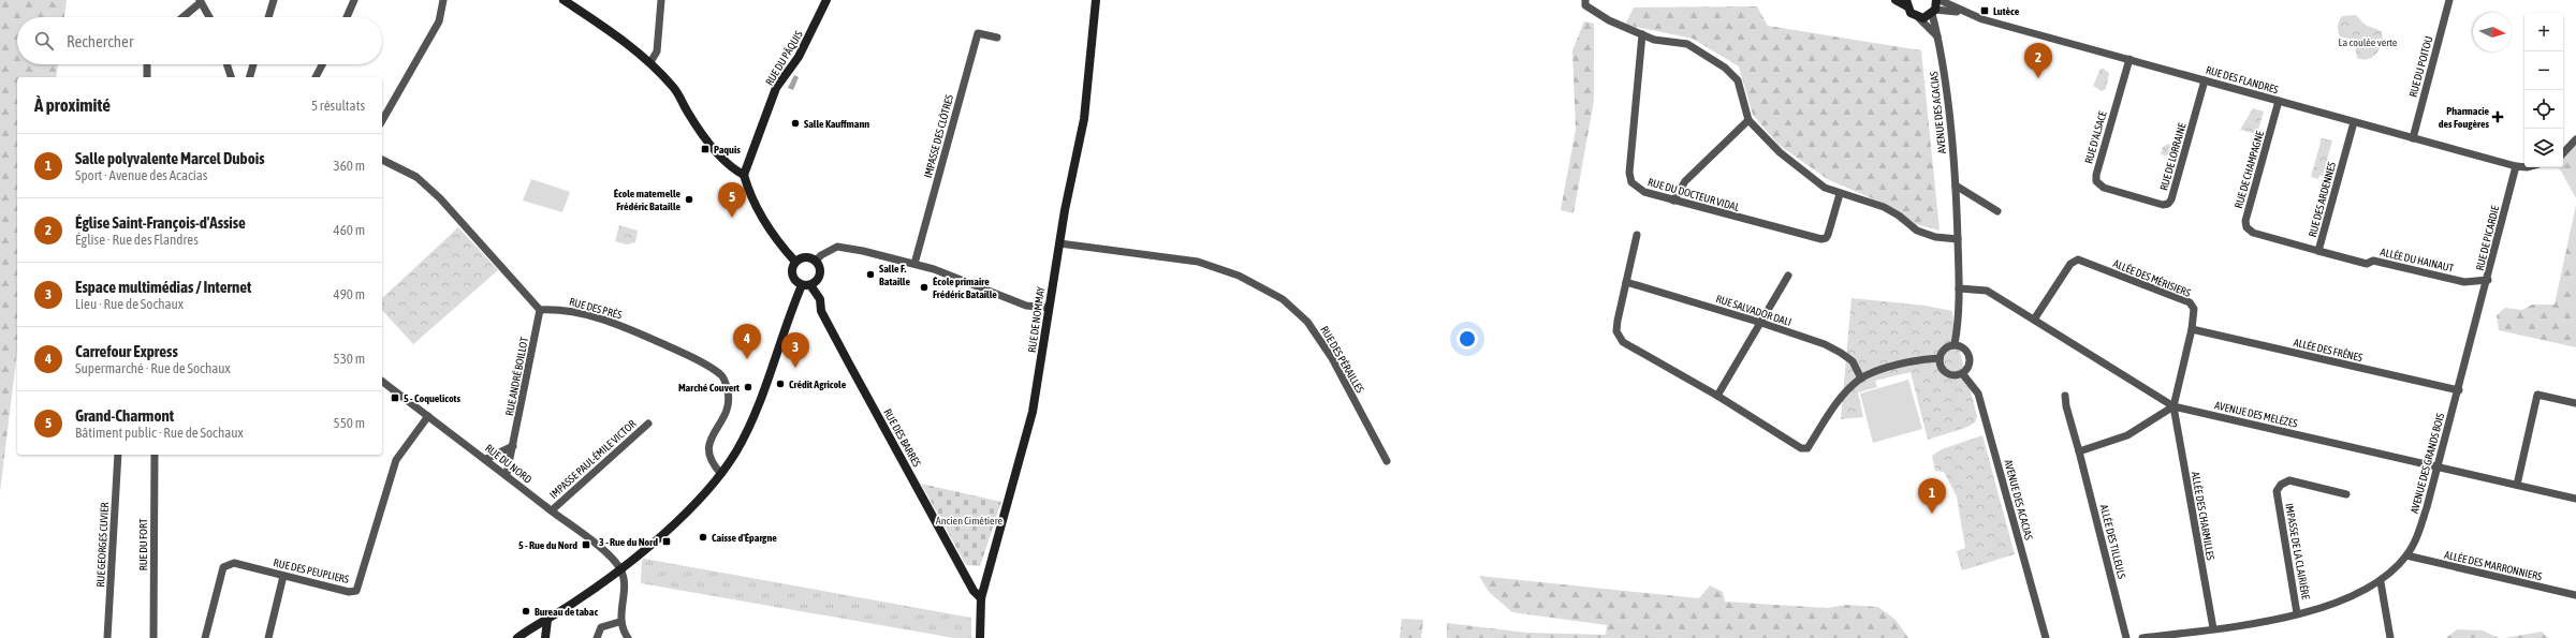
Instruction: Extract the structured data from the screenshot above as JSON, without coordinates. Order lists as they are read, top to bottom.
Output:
{
  "streets": {
    "street": [
      "RUE DU PÂQUIS",
      "RUE DU POITOU",
      "RUE DES FLANDRES",
      "AVENUE DES ACACIAS",
      "IMPASSE DES CLÔTRES",
      "RUE D'ALSACE",
      "RUE DE LORRAINE",
      "RUE DE CHAMPAGNE",
      "RUE DU DOCTEUR VIDAL",
      "RUE DES ARDENNES",
      "RUE DE PICARDIE",
      "ALLÉE DU HAINAUT",
      "ALLÉE DES MÉRISIERS",
      "RUE DES PRÈS",
      "RUE SALVADOR DALI",
      "RUE DE NOMMAY",
      "ALLÉE DES FRÊNES",
      "RUE DES PÉRAILLES",
      "RUE ANDRÉ BOILLOT",
      "AVENUE DES MELÈZES",
      "RUE DES BARRES",
      "IMPASSE PAUL-ÉMILE VICTOR",
      "RUE DU NORD",
      "AVENUE DES GRANDS BOIS",
      "ALLÉE DES CHARMILLES",
      "ALLÉE DES TILLEULS",
      "RUE GEORGES CUVIER",
      "RUE DU FORT",
      "IMPASSE DE LA CLAIRIÈRE",
      "ALLÉE DES MARRONNIERS",
      "RUE DES PEUPLIERS"
    ]
  },
  "crossings": [
    ["RUE DU POITOU", "RUE DES FLANDRES"],
    ["RUE DES FLANDRES", "AVENUE DES ACACIAS"],
    ["RUE DES FLANDRES", "RUE D'ALSACE"],
    ["RUE DES FLANDRES", "RUE DE LORRAINE"],
    ["RUE DES FLANDRES", "RUE DE CHAMPAGNE"],
    ["RUE DES FLANDRES", "RUE DES ARDENNES"],
    ["RUE DES FLANDRES", "RUE DE PICARDIE"],
    ["AVENUE DES ACACIAS", "AVENUE DES MELÈZES"],
    ["RUE D'ALSACE", "RUE DE LORRAINE"],
    ["RUE DE CHAMPAGNE", "RUE DES ARDENNES"],
    ["RUE DES ARDENNES", "ALLÉE DU HAINAUT"],
    ["RUE DE PICARDIE", "ALLÉE DU HAINAUT"],
    ["RUE DE PICARDIE", "AVENUE DES GRANDS BOIS"],
    ["ALLÉE DES MÉRISIERS", "ALLÉE DES FRÊNES"],
    ["ALLÉE DES MÉRISIERS", "AVENUE DES MELÈZES"],
    ["ALLÉE DES MÉRISIERS", "ALLÉE DES CHARMILLES"],
    ["RUE DES PRÈS", "RUE ANDRÉ BOILLOT"],
    ["RUE DE NOMMAY", "RUE DES PÉRAILLES"],
    ["RUE DE NOMMAY", "RUE DES BARRES"],
    ["ALLÉE DES FRÊNES", "AVENUE DES GRANDS BOIS"],
    ["RUE ANDRÉ BOILLOT", "RUE DU NORD"],
    ["AVENUE DES MELÈZES", "AVENUE DES GRANDS BOIS"],
    ["AVENUE DES MELÈZES", "ALLÉE DES CHARMILLES"],
    ["IMPASSE PAUL-ÉMILE VICTOR", "RUE DU NORD"],
    ["RUE DU NORD", "RUE DES PEUPLIERS"],
    ["AVENUE DES GRANDS BOIS", "ALLÉE DES CHARMILLES"],
    ["AVENUE DES GRANDS BOIS", "IMPASSE DE LA CLAIRIÈRE"],
    ["AVENUE DES GRANDS BOIS", "ALLÉE DES MARRONNIERS"]
  ],
  "parks": ["La coulée verte", "Ancien Cimétiere"],
  "places": {
    "transit": [
      "Lutèce",
      "Paquis",
      "5 - Coquelicots",
      "3 - Rue du Nord",
      "5 - Rue du Nord"
    ],
    "health": ["Pharmacie des Fougères"],
    "other": [
      "Salle Kauffmann",
      "École maternelle Frédéric Bataille",
      "Salle F. Bataille",
      "École primaire Frédéric Bataille",
      "Crédit Agricole",
      "Marché Couvert",
      "Caisse d'Épargne",
      "Bureau de tabac"
    ]
  },
  "north": "right",
  "page": {
    "map_buttons": ["+", "−"],
    "search": "Rechercher",
    "pins": [
      "2",
      "5",
      "4",
      "3",
      "1"
    ],
    "heading": ["À proximité", "5 résultats"],
    "list": [
      {
        "mark": "1",
        "name": "Salle polyvalente Marcel Dubois",
        "note": "Sport · Avenue des Acacias",
        "value": "360 m"
      },
      {
        "mark": "2",
        "name": "Église Saint-François-d'Assise",
        "note": "Église · Rue des Flandres",
        "value": "460 m"
      },
      {
        "mark": "3",
        "name": "Espace multimédias / Internet",
        "note": "Lieu · Rue de Sochaux",
        "value": "490 m"
      },
      {
        "mark": "4",
        "name": "Carrefour Express",
        "note": "Supermarché · Rue de Sochaux",
        "value": "530 m"
      },
      {
        "mark": "5",
        "name": "Grand-Charmont",
        "note": "Bâtiment public · Rue de Sochaux",
        "value": "550 m"
      }
    ]
  }
}
